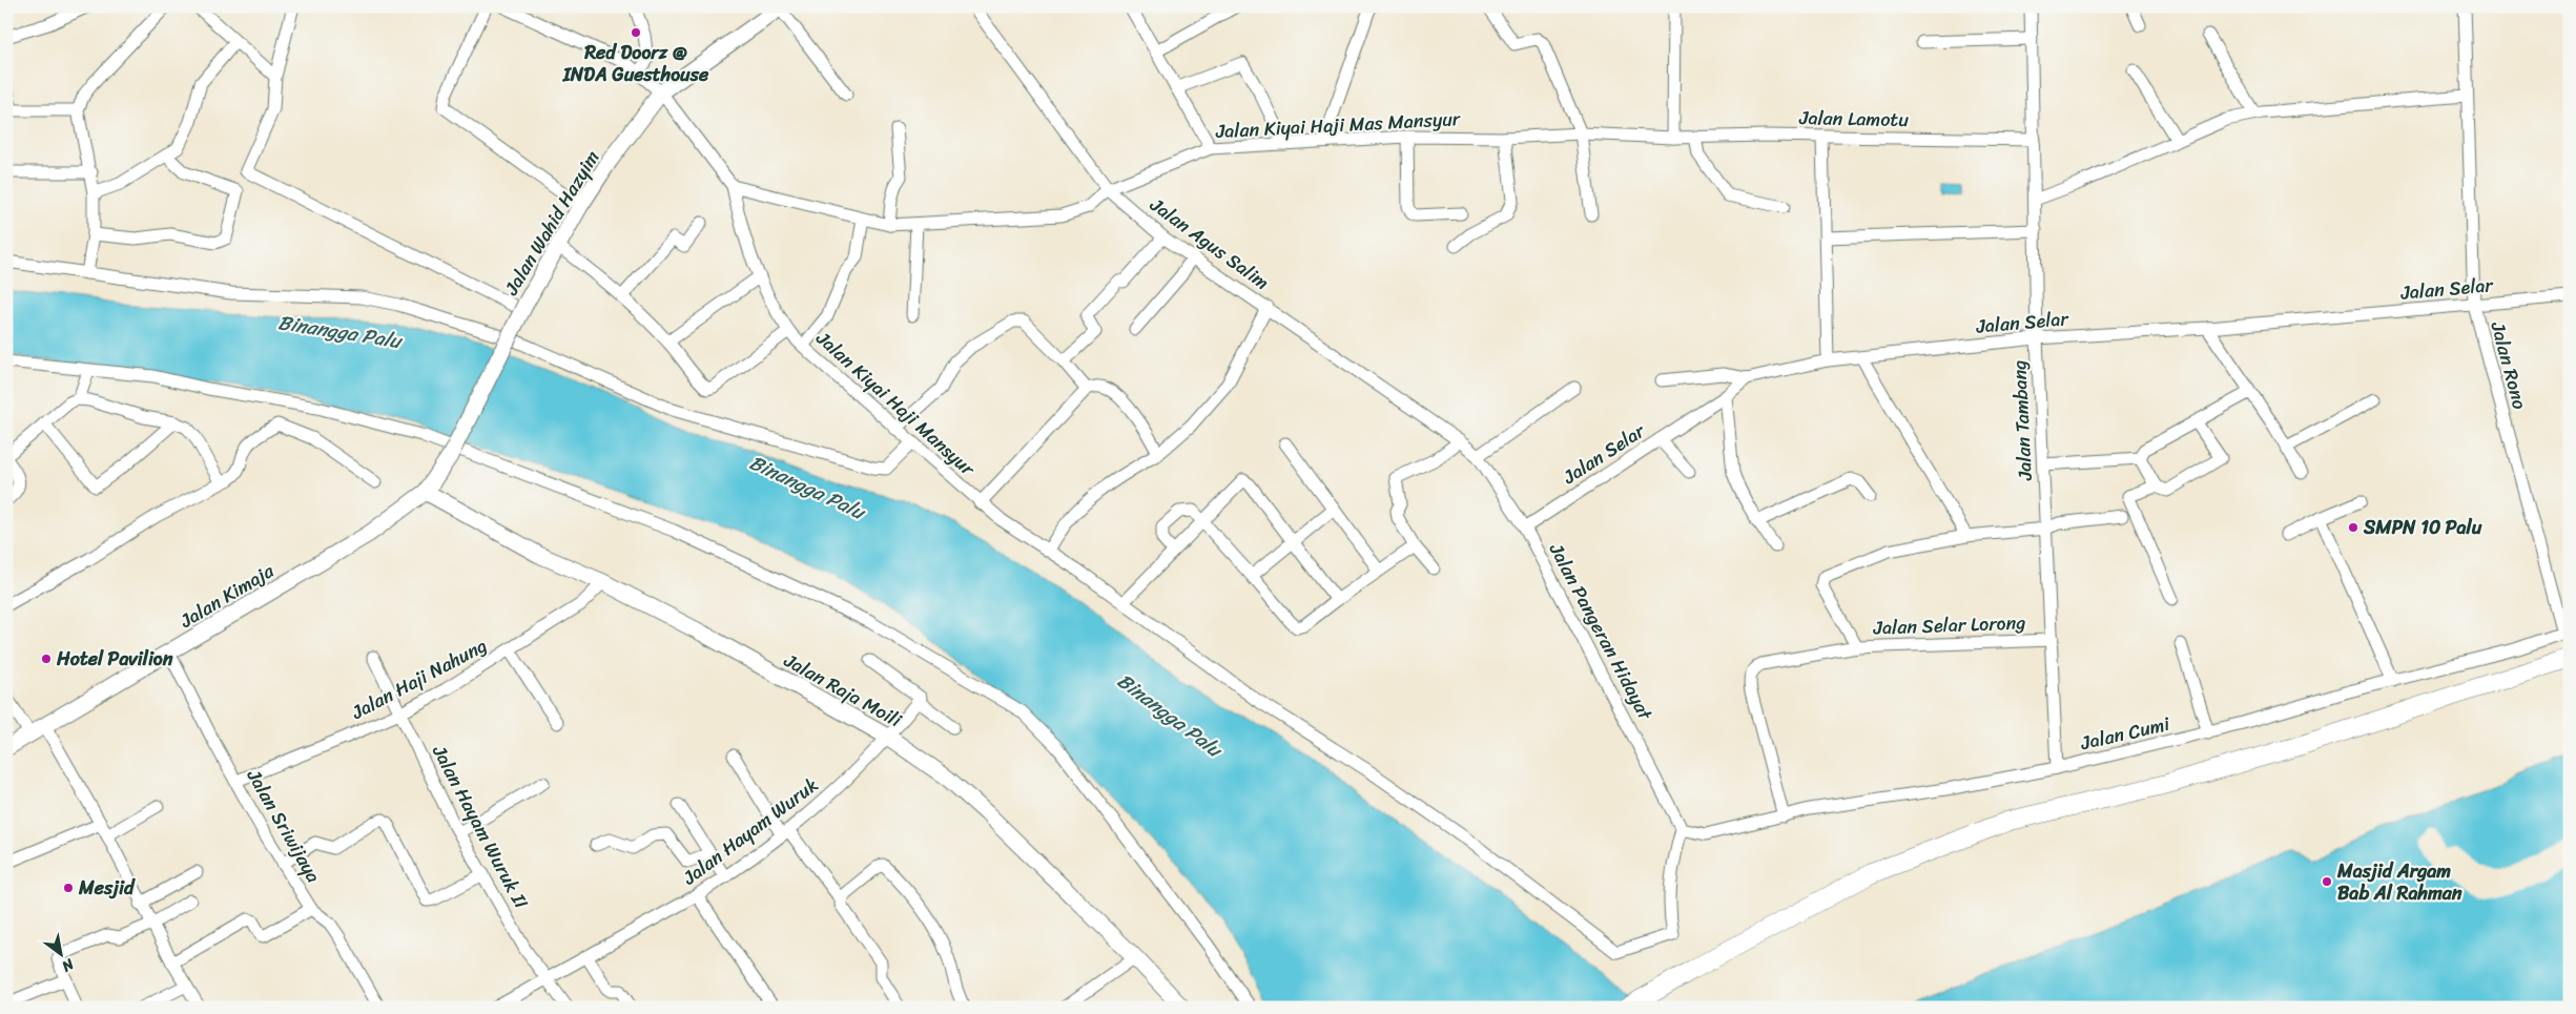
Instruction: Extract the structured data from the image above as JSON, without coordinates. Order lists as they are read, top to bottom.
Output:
{
  "streets": {
    "street": [
      "Jalan Lamotu",
      "Jalan Kiyai Haji Mas Mansyur",
      "Jalan Wahid Hazyim",
      "Jalan Agus Salim",
      "Jalan Selar",
      "Jalan Rono",
      "Jalan Kiyai Haji Mansyur",
      "Jalan Tambang",
      "Jalan Kimaja",
      "Jalan Selar Lorong",
      "Jalan Pangeran Hidayat",
      "Jalan Haji Nahung",
      "Jalan Raja Moili",
      "Jalan Cumi",
      "Jalan Sriwijaya",
      "Jalan Hayam Wuruk II",
      "Jalan Hayam Wuruk"
    ]
  },
  "crossings": [
    ["Jalan Lamotu", "Jalan Kiyai Haji Mas Mansyur"],
    ["Jalan Lamotu", "Jalan Tambang"],
    ["Jalan Kiyai Haji Mas Mansyur", "Jalan Agus Salim"],
    ["Jalan Kiyai Haji Mas Mansyur", "Jalan Kiyai Haji Mansyur"],
    ["Jalan Wahid Hazyim", "Jalan Kimaja"],
    ["Jalan Agus Salim", "Jalan Pangeran Hidayat"],
    ["Jalan Selar", "Jalan Rono"],
    ["Jalan Selar", "Jalan Tambang"],
    ["Jalan Selar", "Jalan Pangeran Hidayat"],
    ["Jalan Rono", "Jalan Cumi"],
    ["Jalan Tambang", "Jalan Selar Lorong"],
    ["Jalan Tambang", "Jalan Cumi"],
    ["Jalan Kimaja", "Jalan Raja Moili"],
    ["Jalan Kimaja", "Jalan Sriwijaya"],
    ["Jalan Pangeran Hidayat", "Jalan Cumi"],
    ["Jalan Haji Nahung", "Jalan Raja Moili"],
    ["Jalan Haji Nahung", "Jalan Sriwijaya"],
    ["Jalan Haji Nahung", "Jalan Hayam Wuruk II"],
    ["Jalan Raja Moili", "Jalan Hayam Wuruk"],
    ["Jalan Hayam Wuruk II", "Jalan Hayam Wuruk"]
  ],
  "water": ["Binangga Palu"],
  "places": [
    "Red Doorz @ INDA Guesthouse",
    "SMPN 10 Palu",
    "Hotel Pavilion",
    "Masjid Argam Bab Al Rahman",
    "Mesjid"
  ],
  "north": "bottom right"
}
